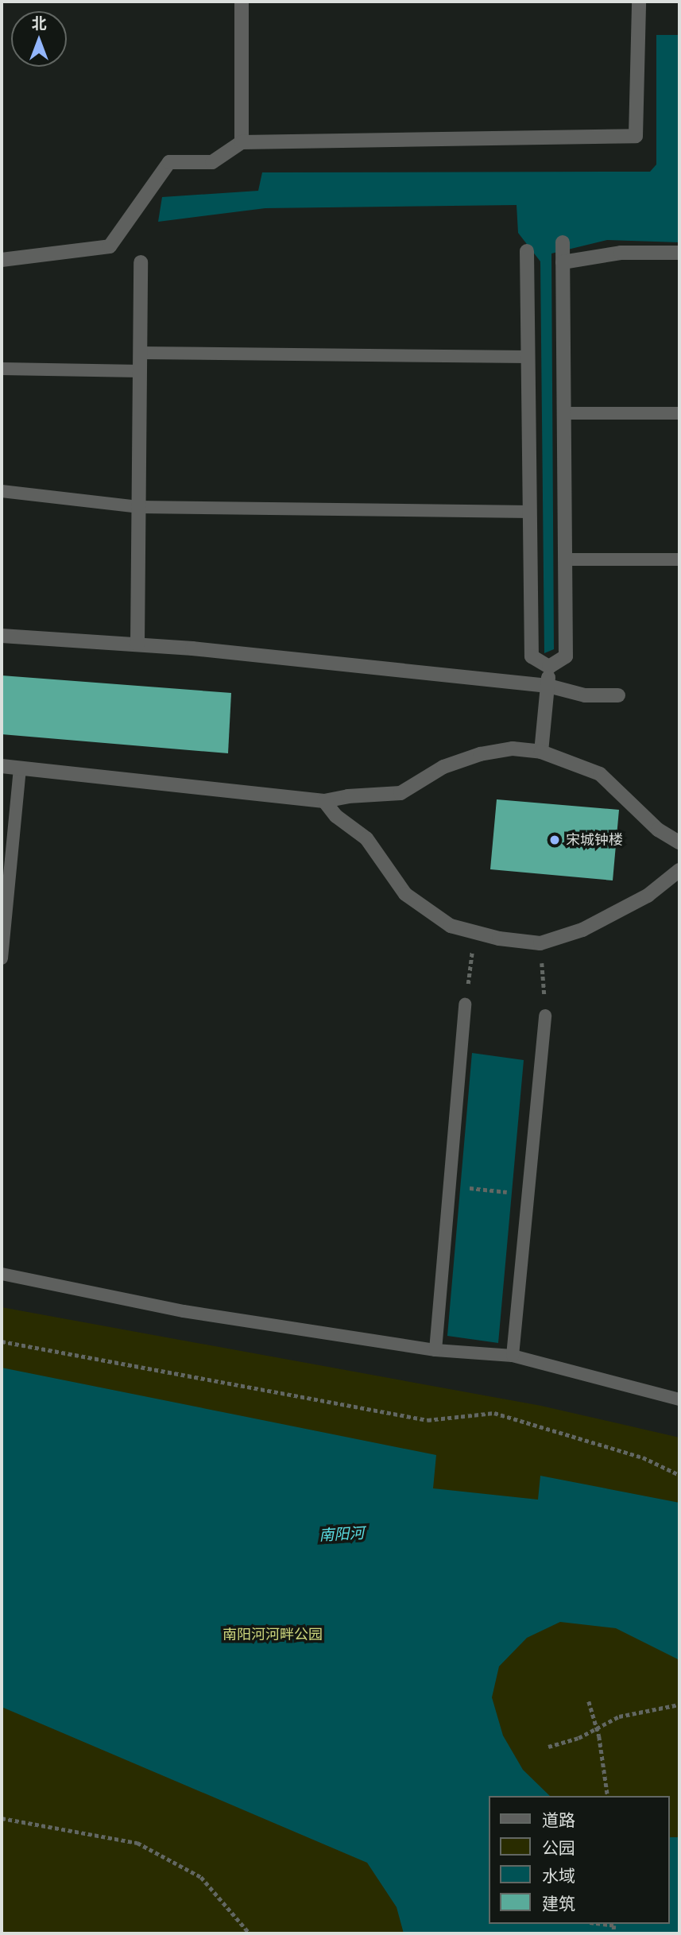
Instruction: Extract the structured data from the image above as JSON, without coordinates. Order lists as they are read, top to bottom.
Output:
{
  "water": ["南阳河"],
  "parks": ["南阳河河畔公园"],
  "places": ["宋城钟楼"],
  "legend": [
    "道路",
    "公园",
    "水域",
    "建筑"
  ],
  "north": "top"
}
